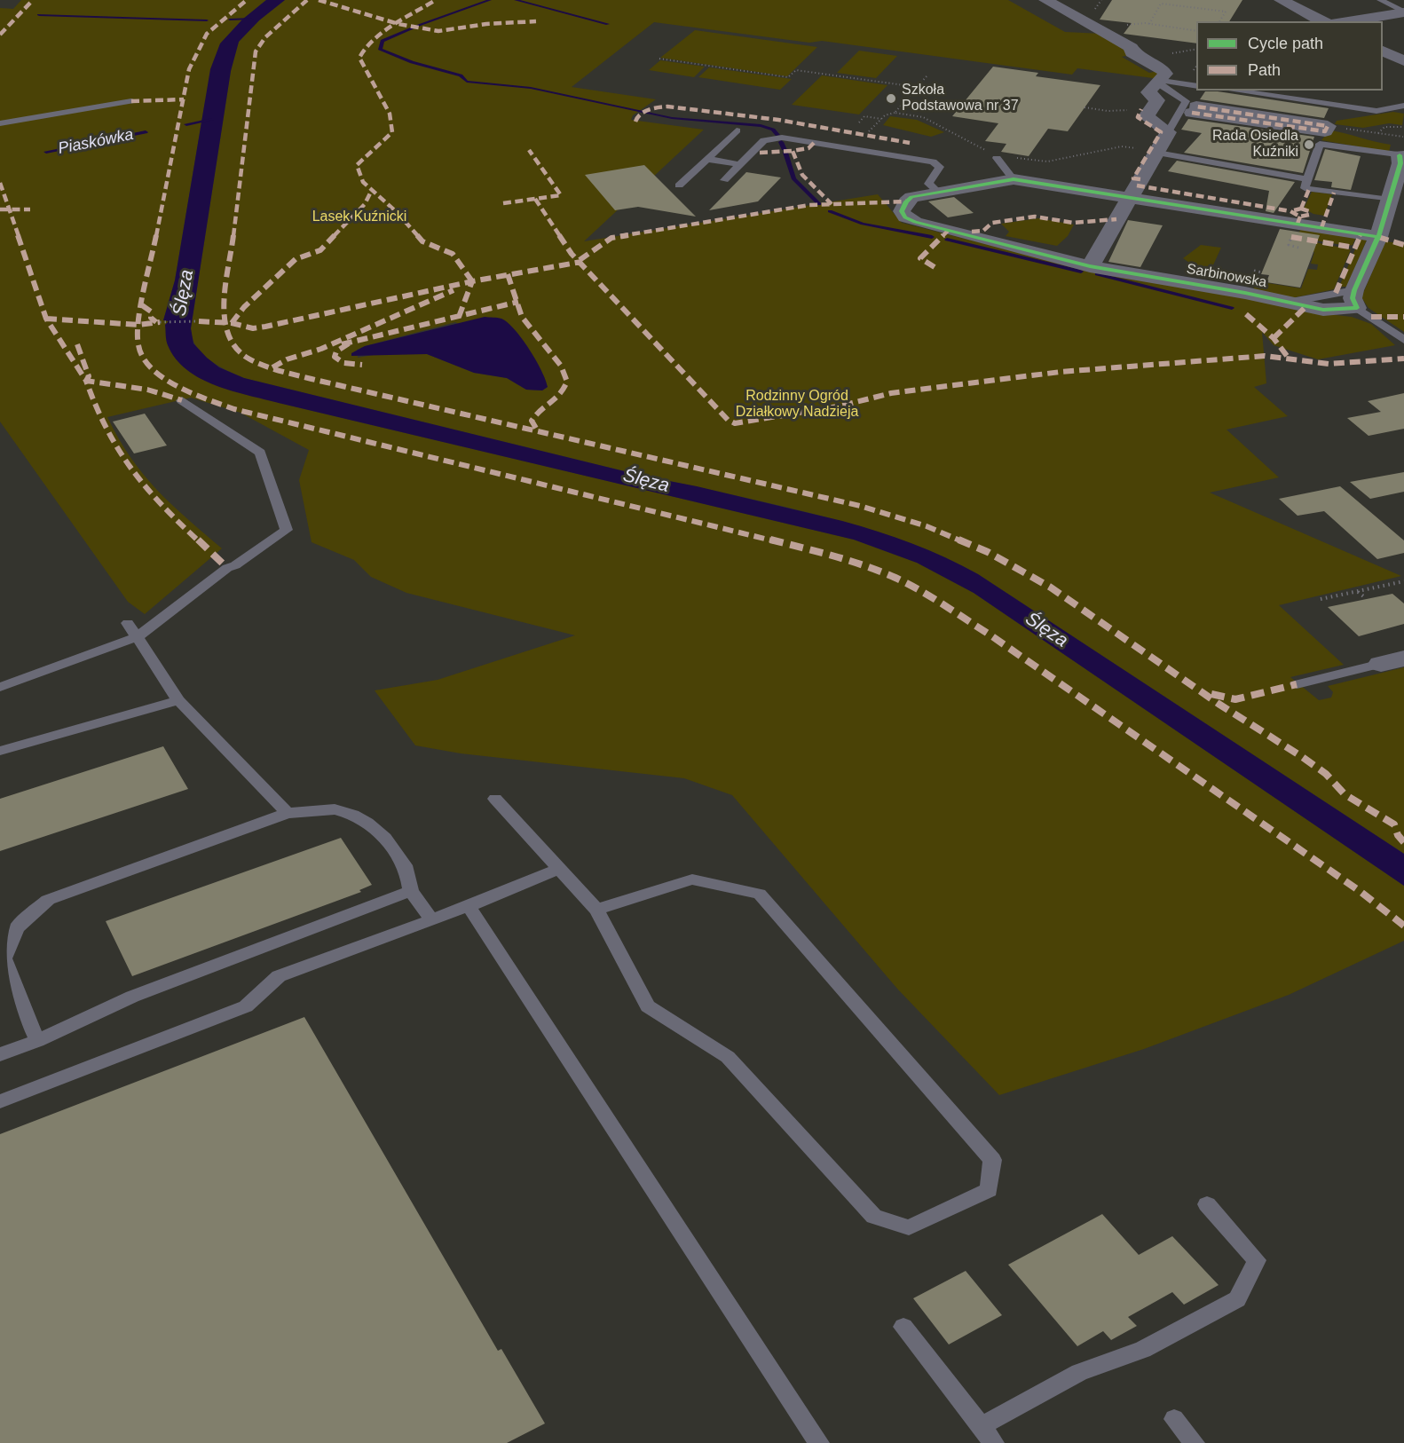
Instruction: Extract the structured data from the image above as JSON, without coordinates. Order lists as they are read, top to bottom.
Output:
{
  "streets": {
    "street": ["Sarbinowska"]
  },
  "water": ["Piaskówka", "Ślęza"],
  "parks": ["Lasek Kuźnicki", "Rodzinny Ogród Działkowy Nadzieja"],
  "places": ["Szkoła Podstawowa nr 37", "Rada Osiedla Kuźniki"],
  "legend": ["Cycle path", "Path"]
}
